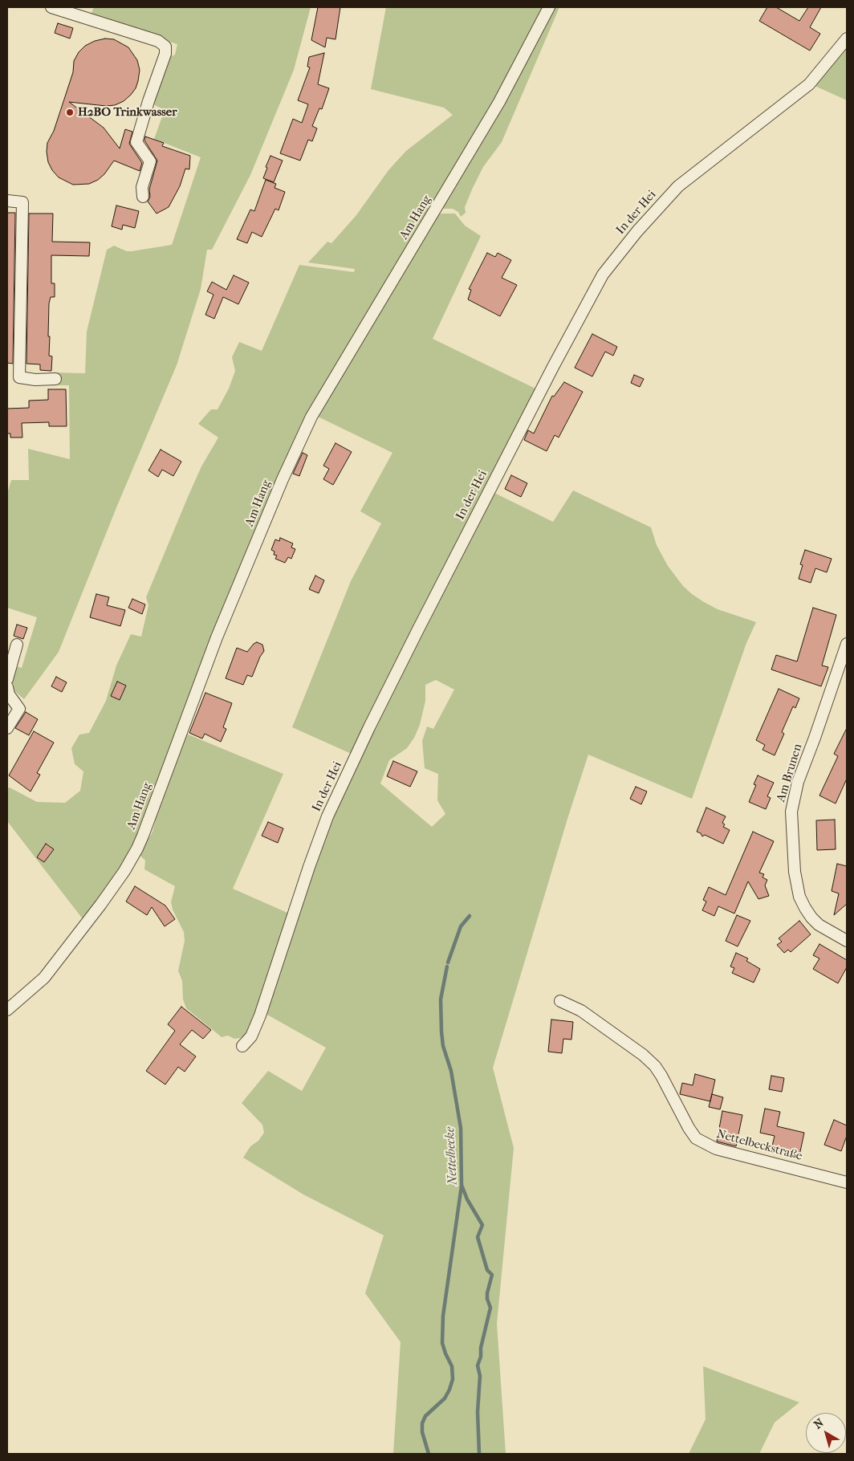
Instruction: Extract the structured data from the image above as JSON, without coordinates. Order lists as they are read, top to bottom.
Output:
{
  "streets": {
    "street": [
      "In der Hei",
      "Am Hang",
      "Am Brunen",
      "Nettelbeckstraße"
    ]
  },
  "water": ["Nettelbecke"],
  "places": ["H2BO Trinkwasser"],
  "north": "top left"
}
